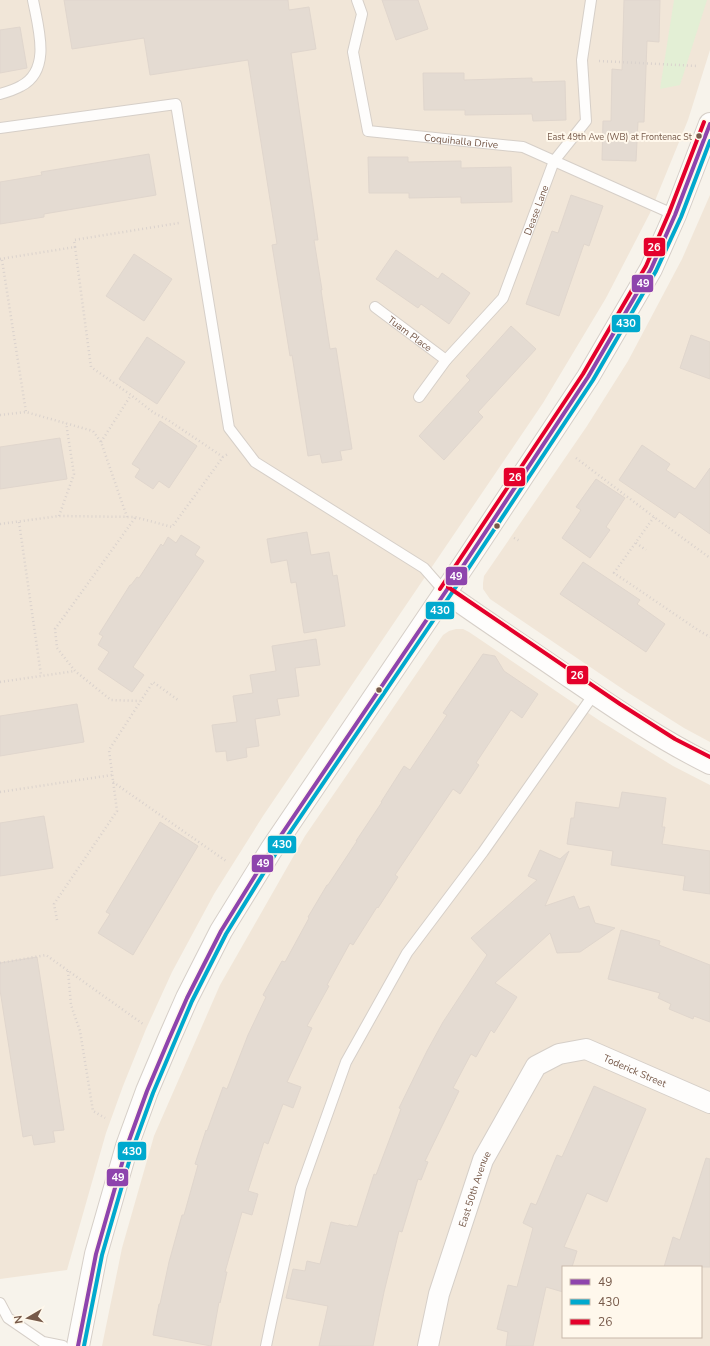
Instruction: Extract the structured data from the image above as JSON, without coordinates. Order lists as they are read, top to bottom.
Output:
{
  "streets": {
    "street": ["Toderick Street", "East 50th Avenue"],
    "lane": ["Coquihalla Drive", "Dease Lane", "Tuam Place"]
  },
  "crossings": [
    ["Coquihalla Drive", "Dease Lane"],
    ["Dease Lane", "Tuam Place"],
    ["Toderick Street", "East 50th Avenue"]
  ],
  "places": ["East 49th Ave (WB) at Frontenac St"],
  "lines": ["transit line 26", "transit line 49", "transit line 430"],
  "legend": ["49", "430", "26"],
  "north": "left"
}
